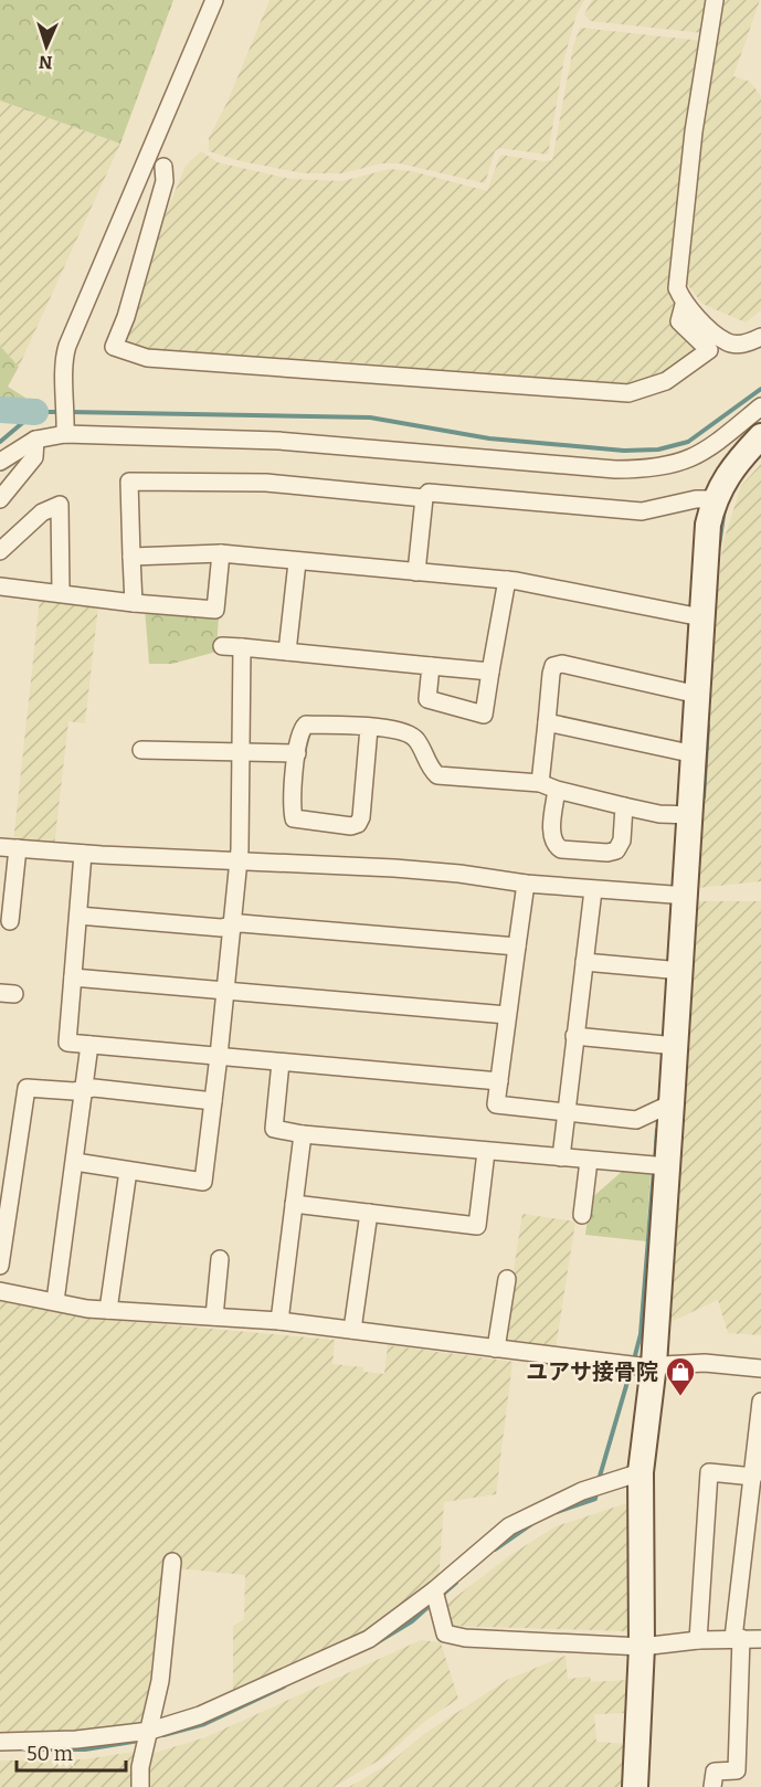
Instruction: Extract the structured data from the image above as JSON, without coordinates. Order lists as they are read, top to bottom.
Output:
{
  "places": {
    "shop": ["ユアサ接骨院"]
  },
  "scale_bar": "50 m",
  "north": "bottom"
}
